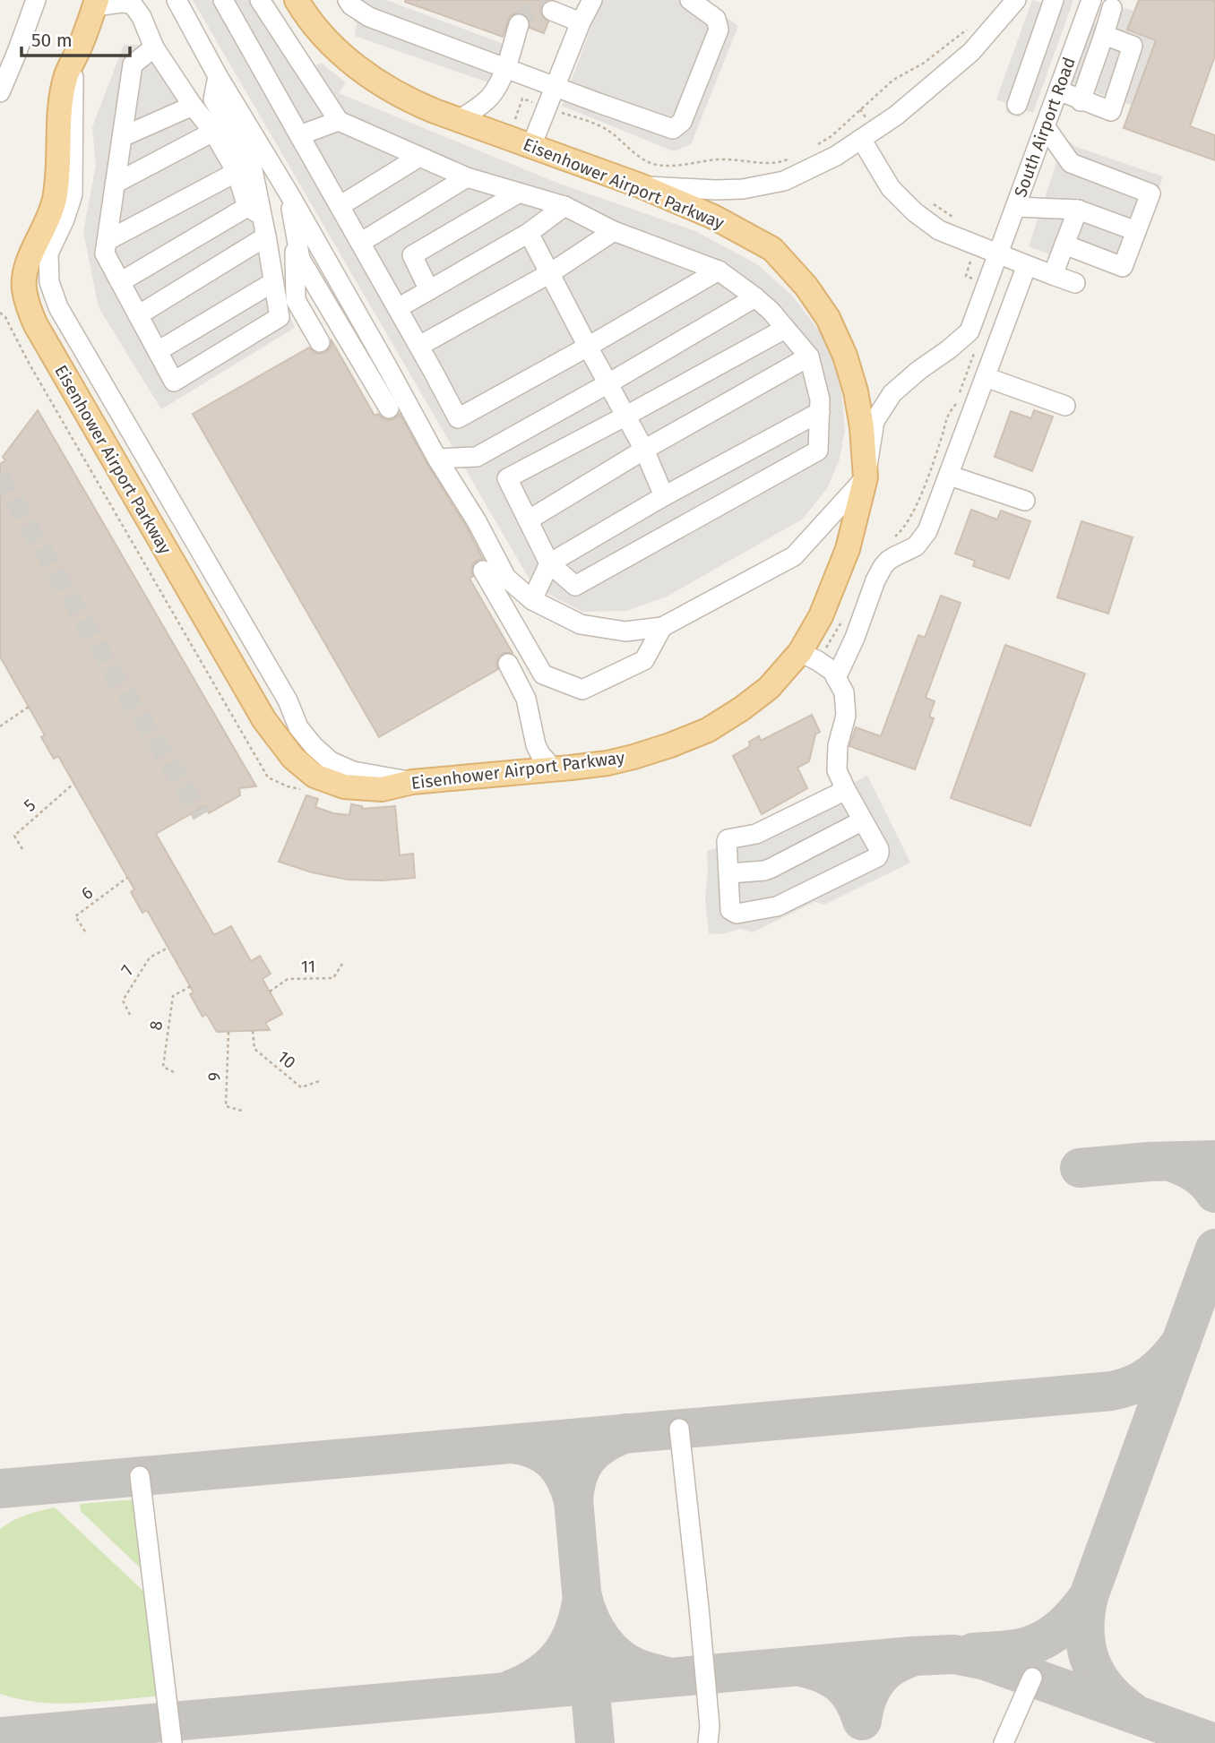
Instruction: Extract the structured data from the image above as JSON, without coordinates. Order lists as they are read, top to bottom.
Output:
{
  "streets": {
    "main road": ["Eisenhower Airport Parkway"],
    "street": ["South Airport Road"],
    "path": [
      "5",
      "6",
      "11",
      "7",
      "8",
      "10",
      "9"
    ]
  },
  "crossings": [
    ["South Airport Road", "Eisenhower Airport Parkway"]
  ],
  "scale_bar": "50 m"
}
